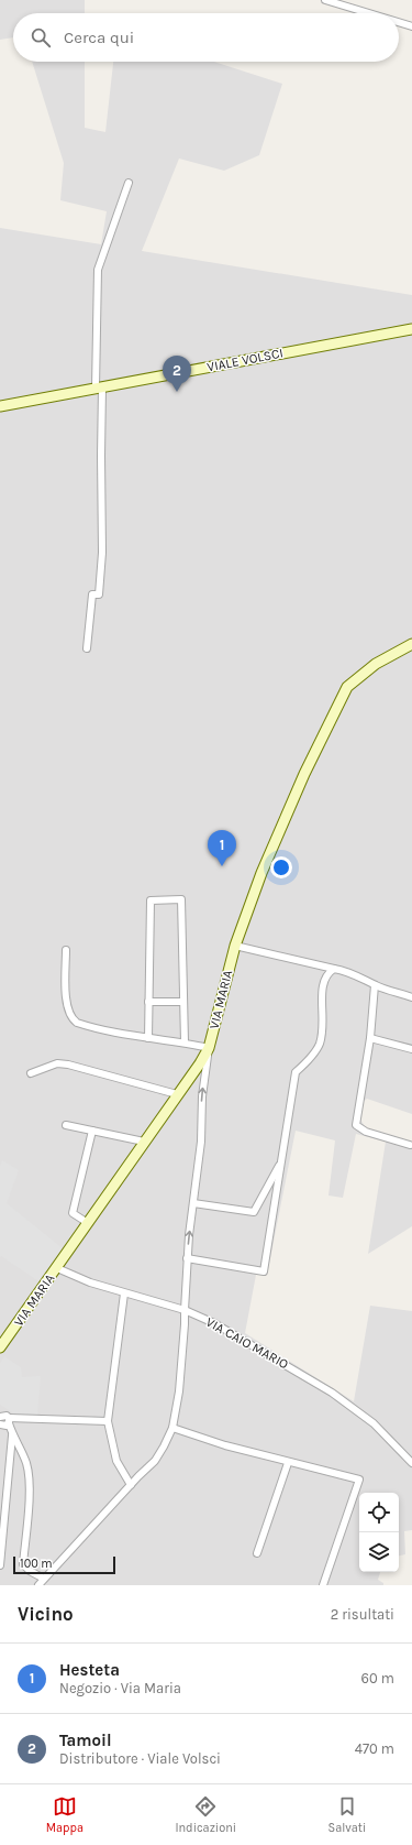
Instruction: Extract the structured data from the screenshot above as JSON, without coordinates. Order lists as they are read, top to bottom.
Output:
{
  "streets": {
    "street": ["VIALE VOLSCI", "VIA MARIA", "VIA CAIO MARIO"]
  },
  "crossings": [
    ["VIA MARIA", "VIA CAIO MARIO"]
  ],
  "scale_bar": "100 m",
  "page": {
    "search": "Cerca qui",
    "pins": ["2", "1"],
    "scale": "100 m",
    "heading": ["Vicino", "2 risultati"],
    "list": [
      {
        "mark": "1",
        "name": "Hesteta",
        "note": "Negozio · Via Maria",
        "value": "60 m"
      },
      {
        "mark": "2",
        "name": "Tamoil",
        "note": "Distributore · Viale Volsci",
        "value": "470 m"
      }
    ],
    "nav": ["Mappa", "Indicazioni", "Salvati"]
  }
}
